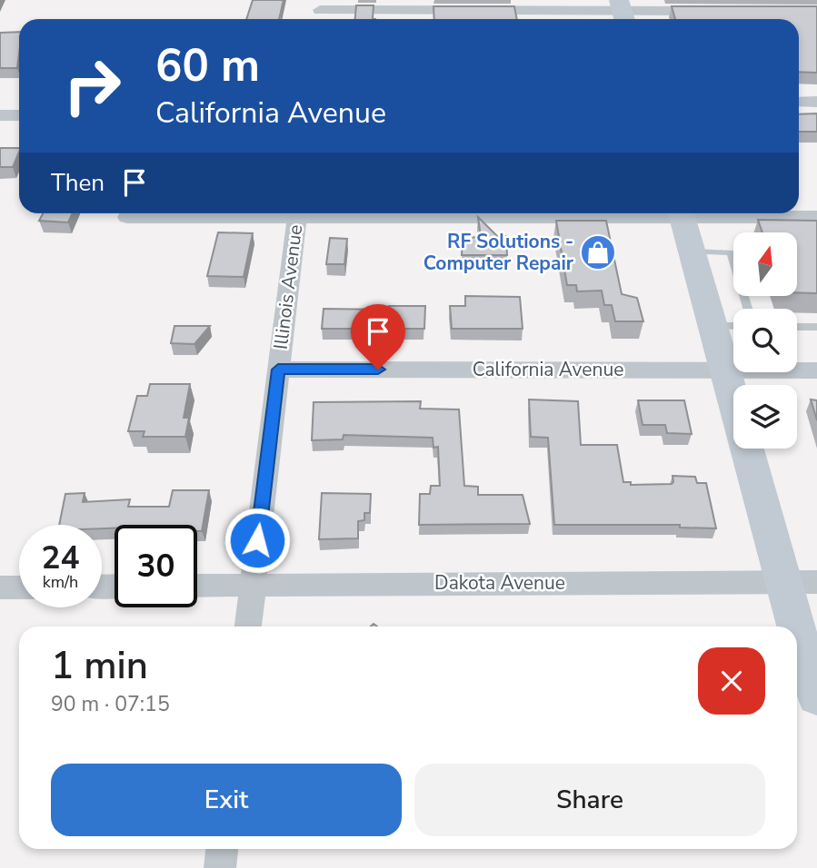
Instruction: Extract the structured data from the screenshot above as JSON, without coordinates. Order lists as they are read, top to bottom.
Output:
{
  "streets": {
    "street": ["Illinois Avenue", "California Avenue", "Dakota Avenue"]
  },
  "crossings": [
    ["Illinois Avenue", "California Avenue"],
    ["Illinois Avenue", "Dakota Avenue"]
  ],
  "places": {
    "shop": ["RF Solutions - Computer Repair"]
  },
  "north": "top",
  "page": {
    "turn": ["60 m", "California Avenue"],
    "then": "Then",
    "speed": "24 km/h",
    "limit": "30",
    "heading": ["1 min", "90 m · 07:15"],
    "buttons": ["Exit", "Share"]
  }
}
